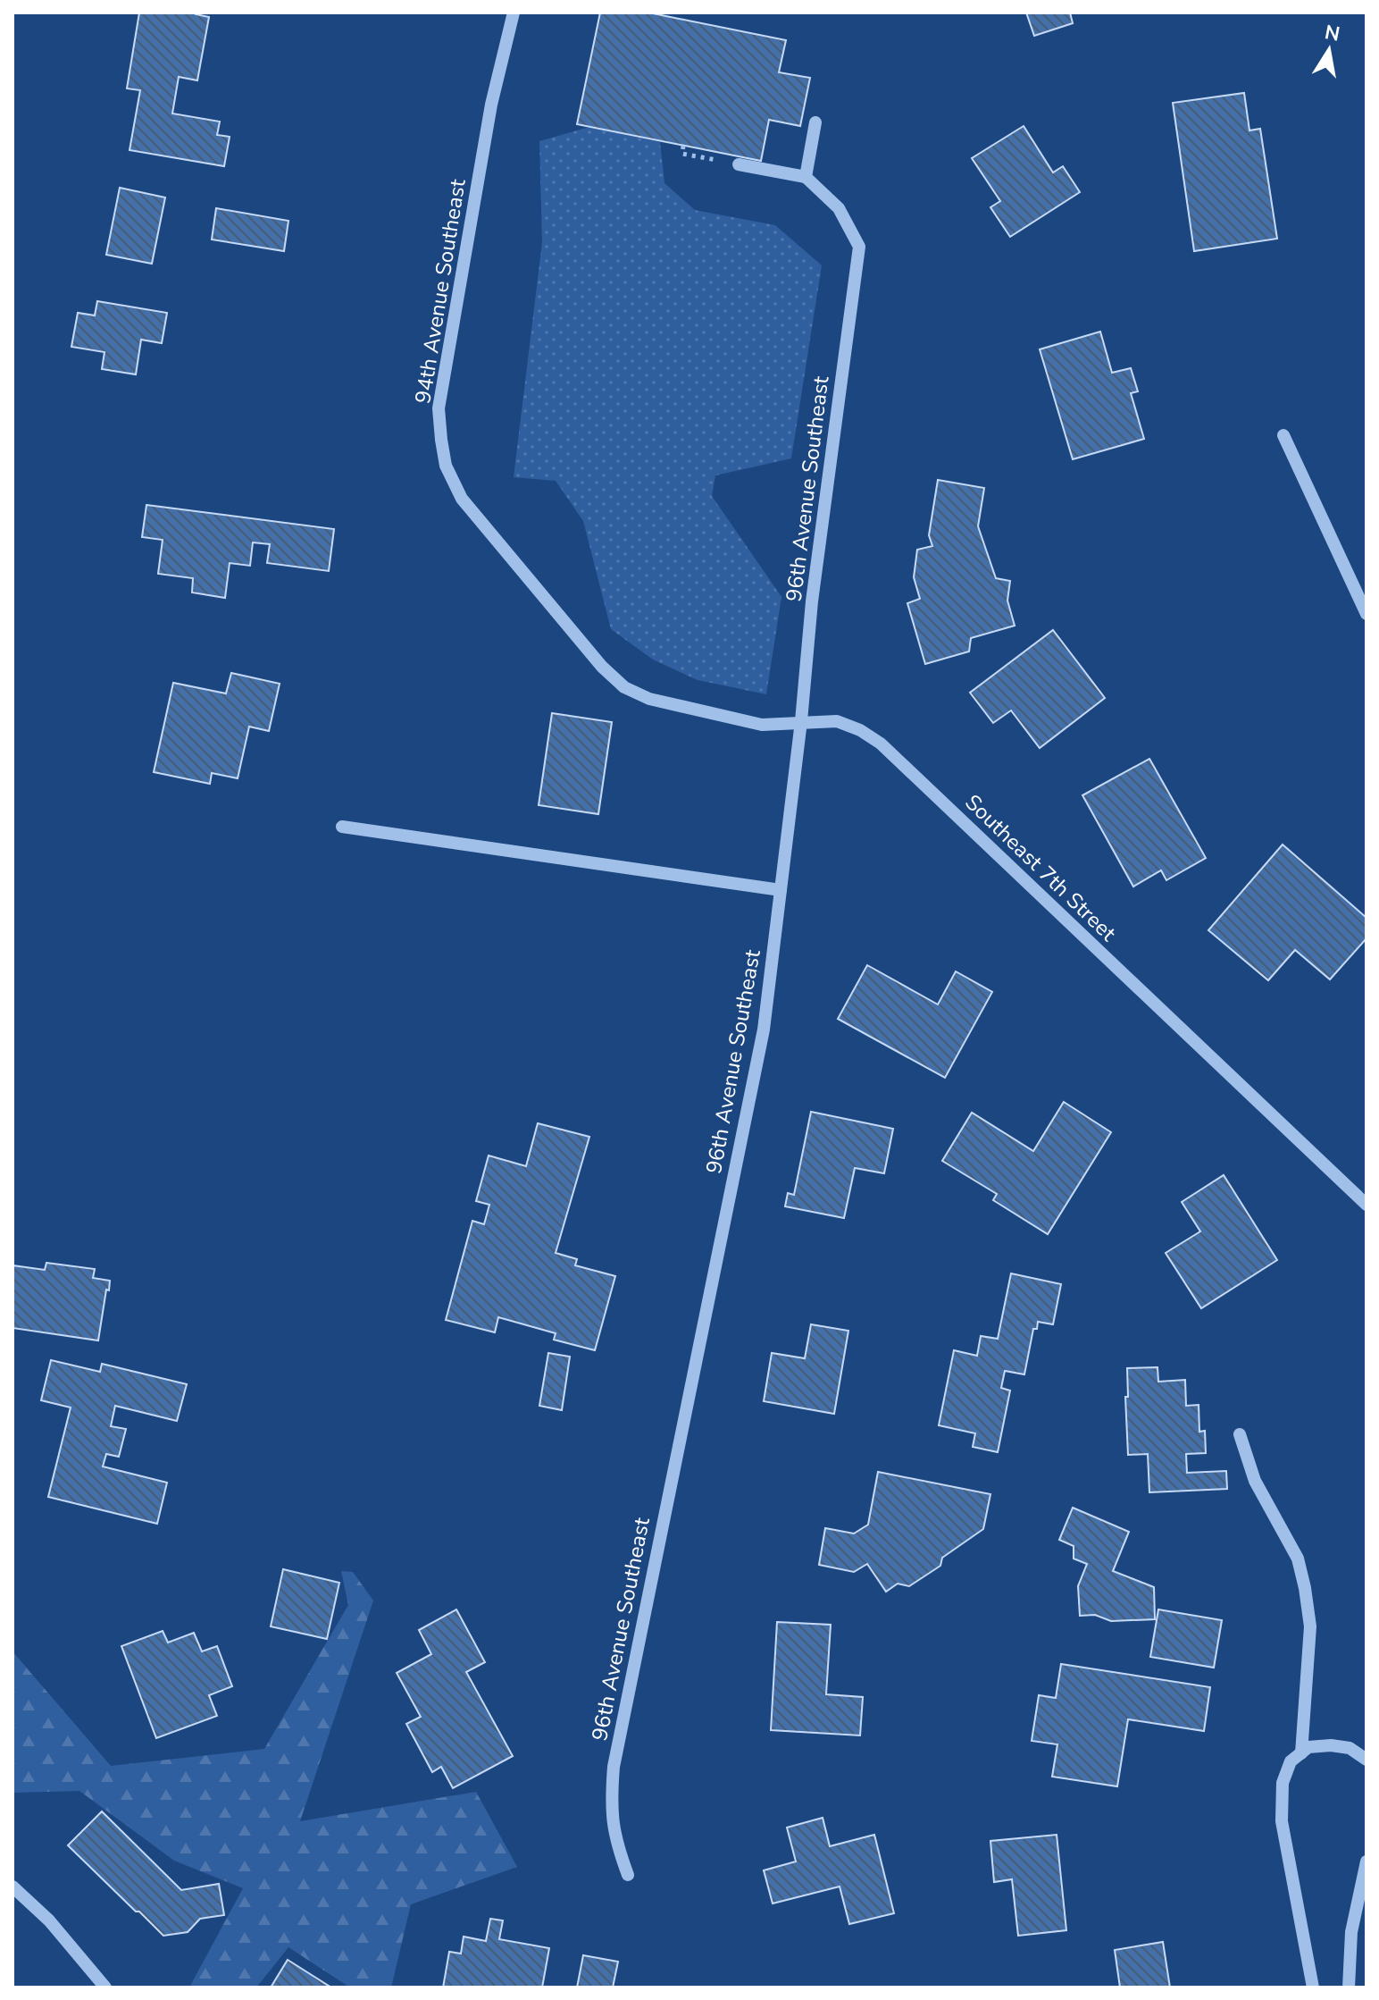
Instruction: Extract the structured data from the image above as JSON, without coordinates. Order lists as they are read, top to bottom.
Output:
{
  "streets": {
    "street": ["94th Avenue Southeast", "96th Avenue Southeast", "Southeast 7th Street"]
  },
  "crossings": [
    ["94th Avenue Southeast", "Southeast 7th Street"],
    ["96th Avenue Southeast", "Southeast 7th Street"]
  ],
  "north": "top"
}
